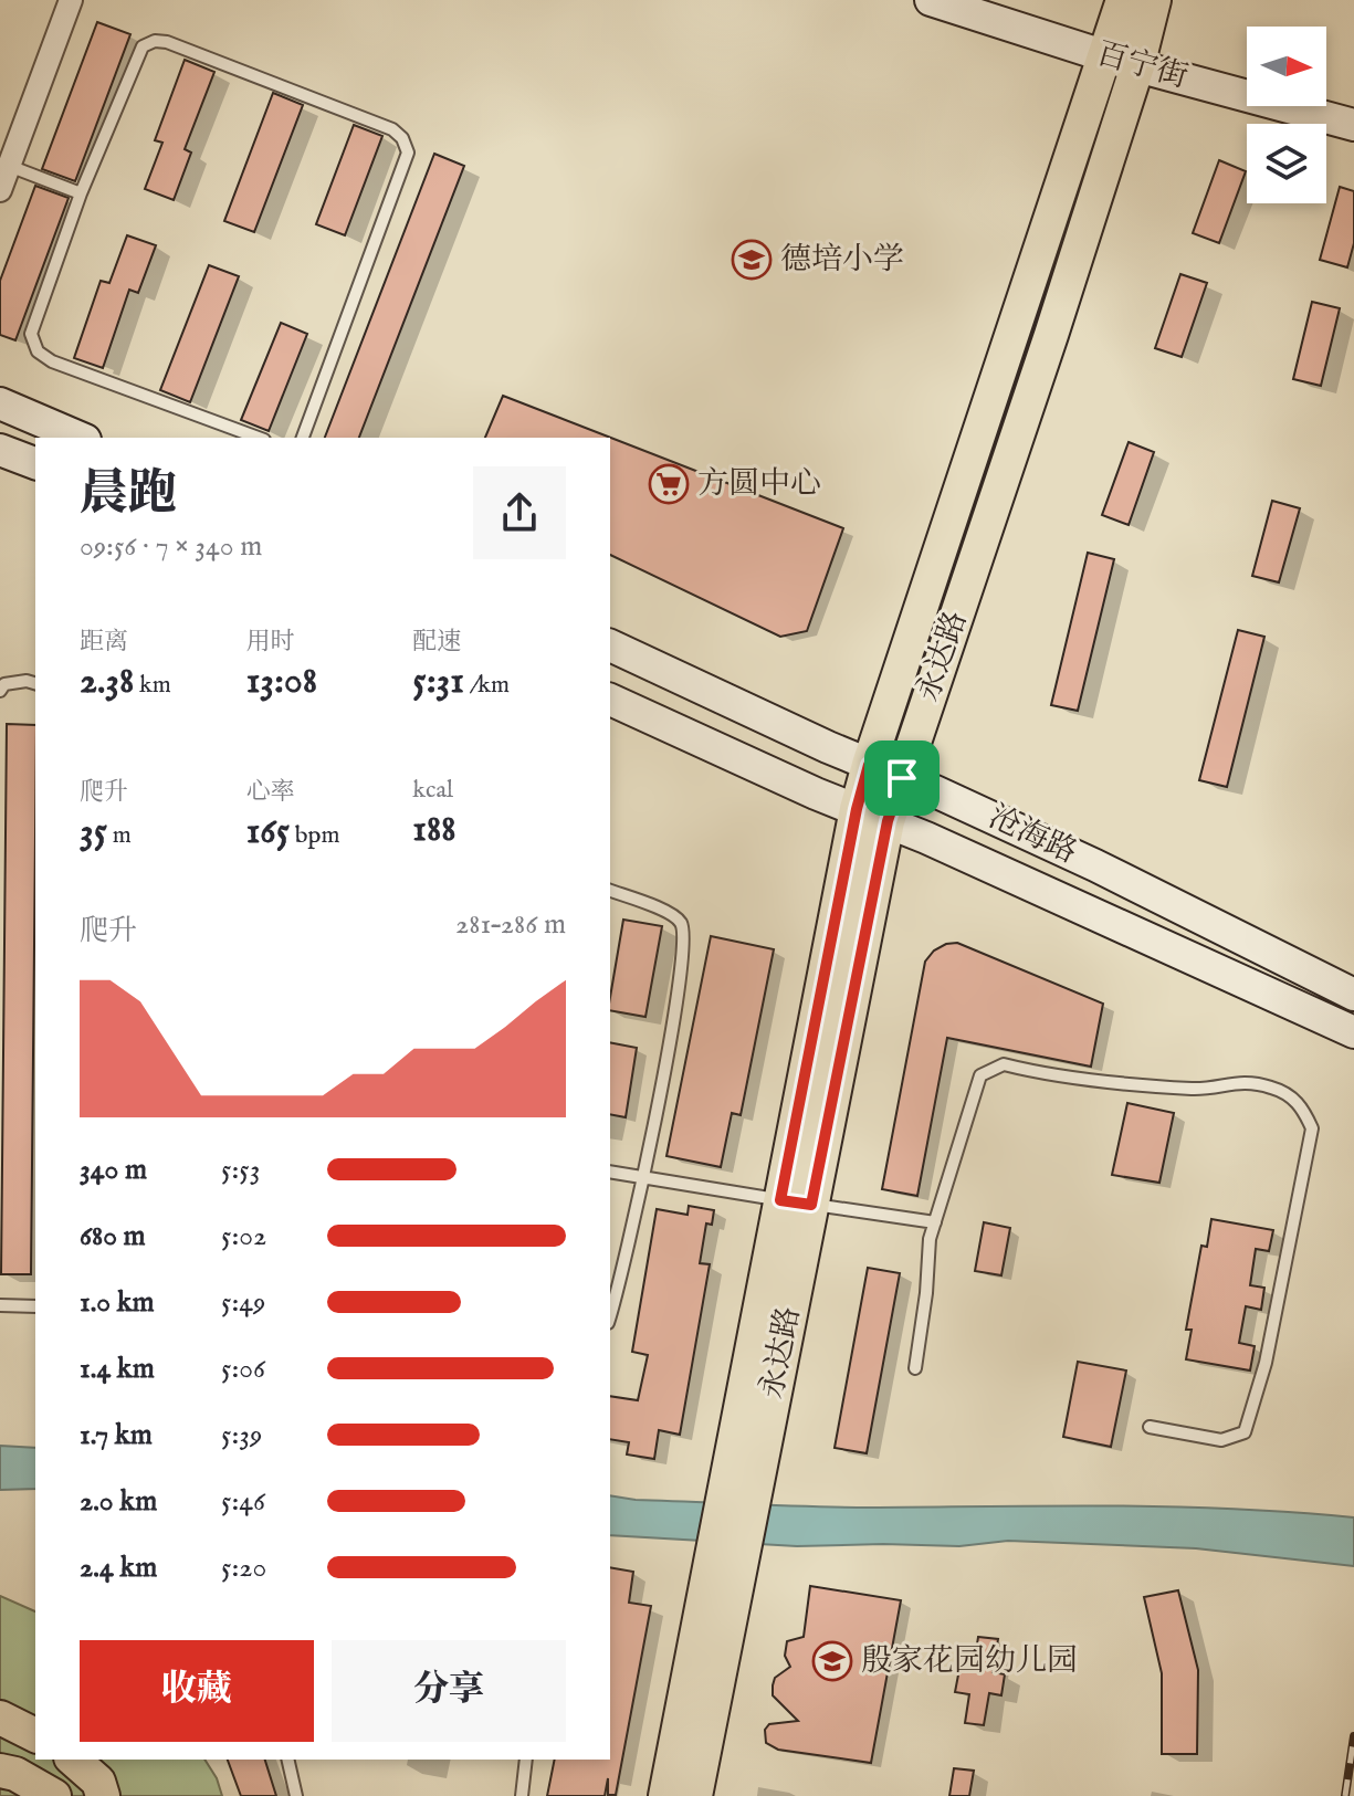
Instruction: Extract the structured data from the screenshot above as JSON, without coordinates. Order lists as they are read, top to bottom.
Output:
{
  "streets": {
    "main road": ["百宁街", "永达路", "沧海路"]
  },
  "crossings": [
    ["百宁街", "永达路"],
    ["永达路", "沧海路"]
  ],
  "places": {
    "school or university": ["德培小学", "殷家花园幼儿园"],
    "supermarket": ["方圆中心"]
  },
  "north": "right",
  "page": {
    "heading": ["晨跑", "09:56 · 7 × 340 m"],
    "stats": [
      ["距离", "2.38 km"],
      ["用时", "13:08"],
      ["配速", "5:31 /km"],
      ["爬升", "35 m"],
      ["心率", "165 bpm"],
      ["kcal", "188"]
    ],
    "chart": ["爬升", "281–286 m"],
    "list": [
      {
        "name": "340 m",
        "note": "5:53"
      },
      {
        "name": "680 m",
        "note": "5:02"
      },
      {
        "name": "1.0 km",
        "note": "5:49"
      },
      {
        "name": "1.4 km",
        "note": "5:06"
      },
      {
        "name": "1.7 km",
        "note": "5:39"
      },
      {
        "name": "2.0 km",
        "note": "5:46"
      },
      {
        "name": "2.4 km",
        "note": "5:20"
      }
    ],
    "buttons": ["收藏", "分享"]
  }
}
